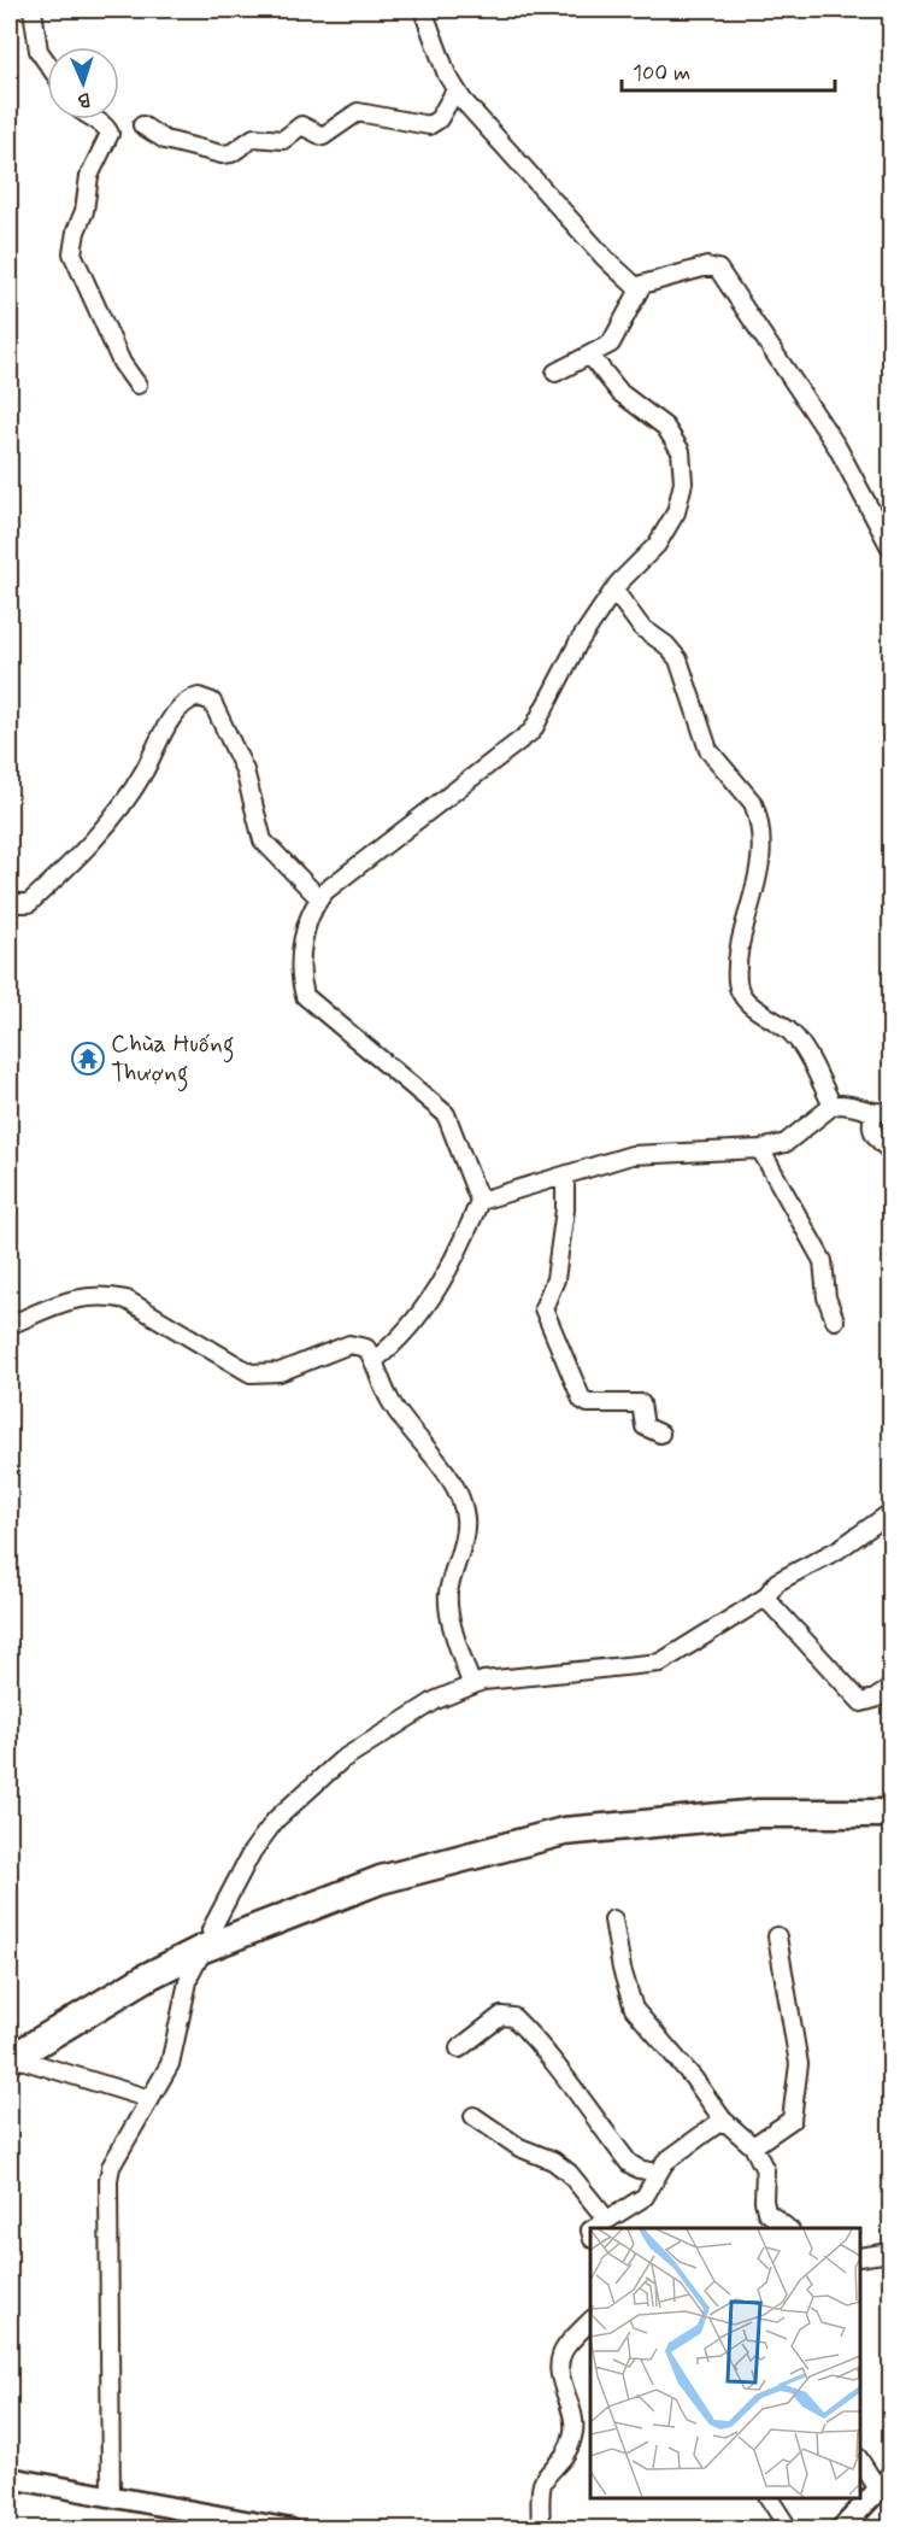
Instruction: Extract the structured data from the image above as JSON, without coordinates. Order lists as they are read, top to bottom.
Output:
{
  "places": {
    "temple": ["Chùa Huống Thượng"]
  },
  "scale_bar": "100 m",
  "north": "bottom"
}
